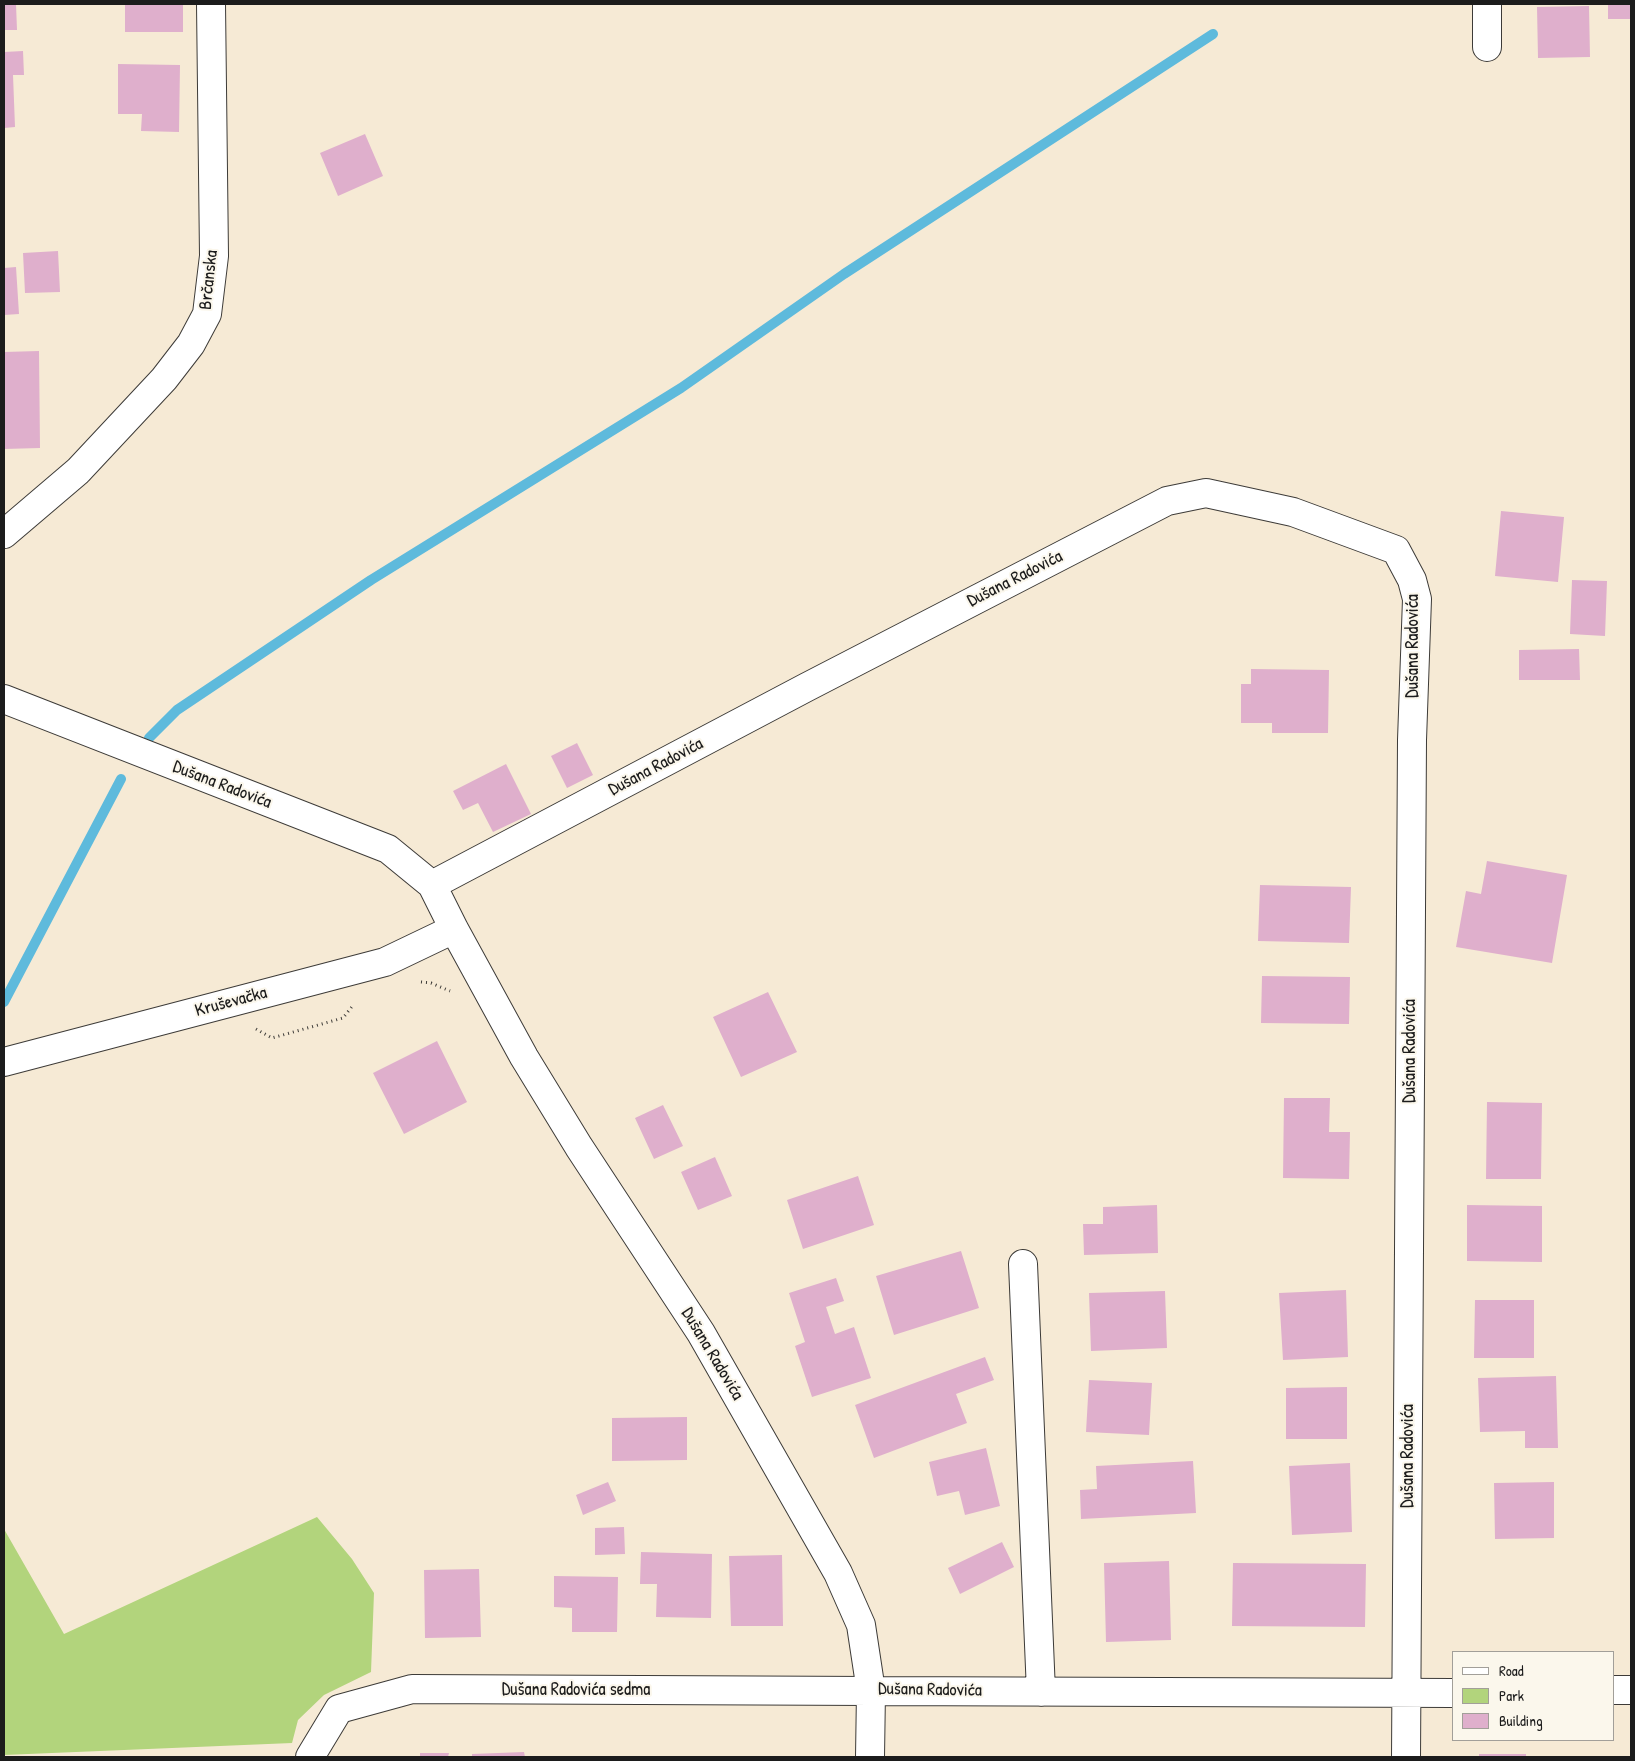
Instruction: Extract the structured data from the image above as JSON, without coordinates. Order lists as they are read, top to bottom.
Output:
{
  "streets": {
    "street": [
      "Brčanska",
      "Dušana Radovića",
      "Kruševačka",
      "Dušana Radovića sedma"
    ]
  },
  "crossings": [
    ["Dušana Radovića", "Kruševačka"],
    ["Dušana Radovića", "Dušana Radovića sedma"]
  ],
  "legend": ["Road", "Park", "Building"]
}
